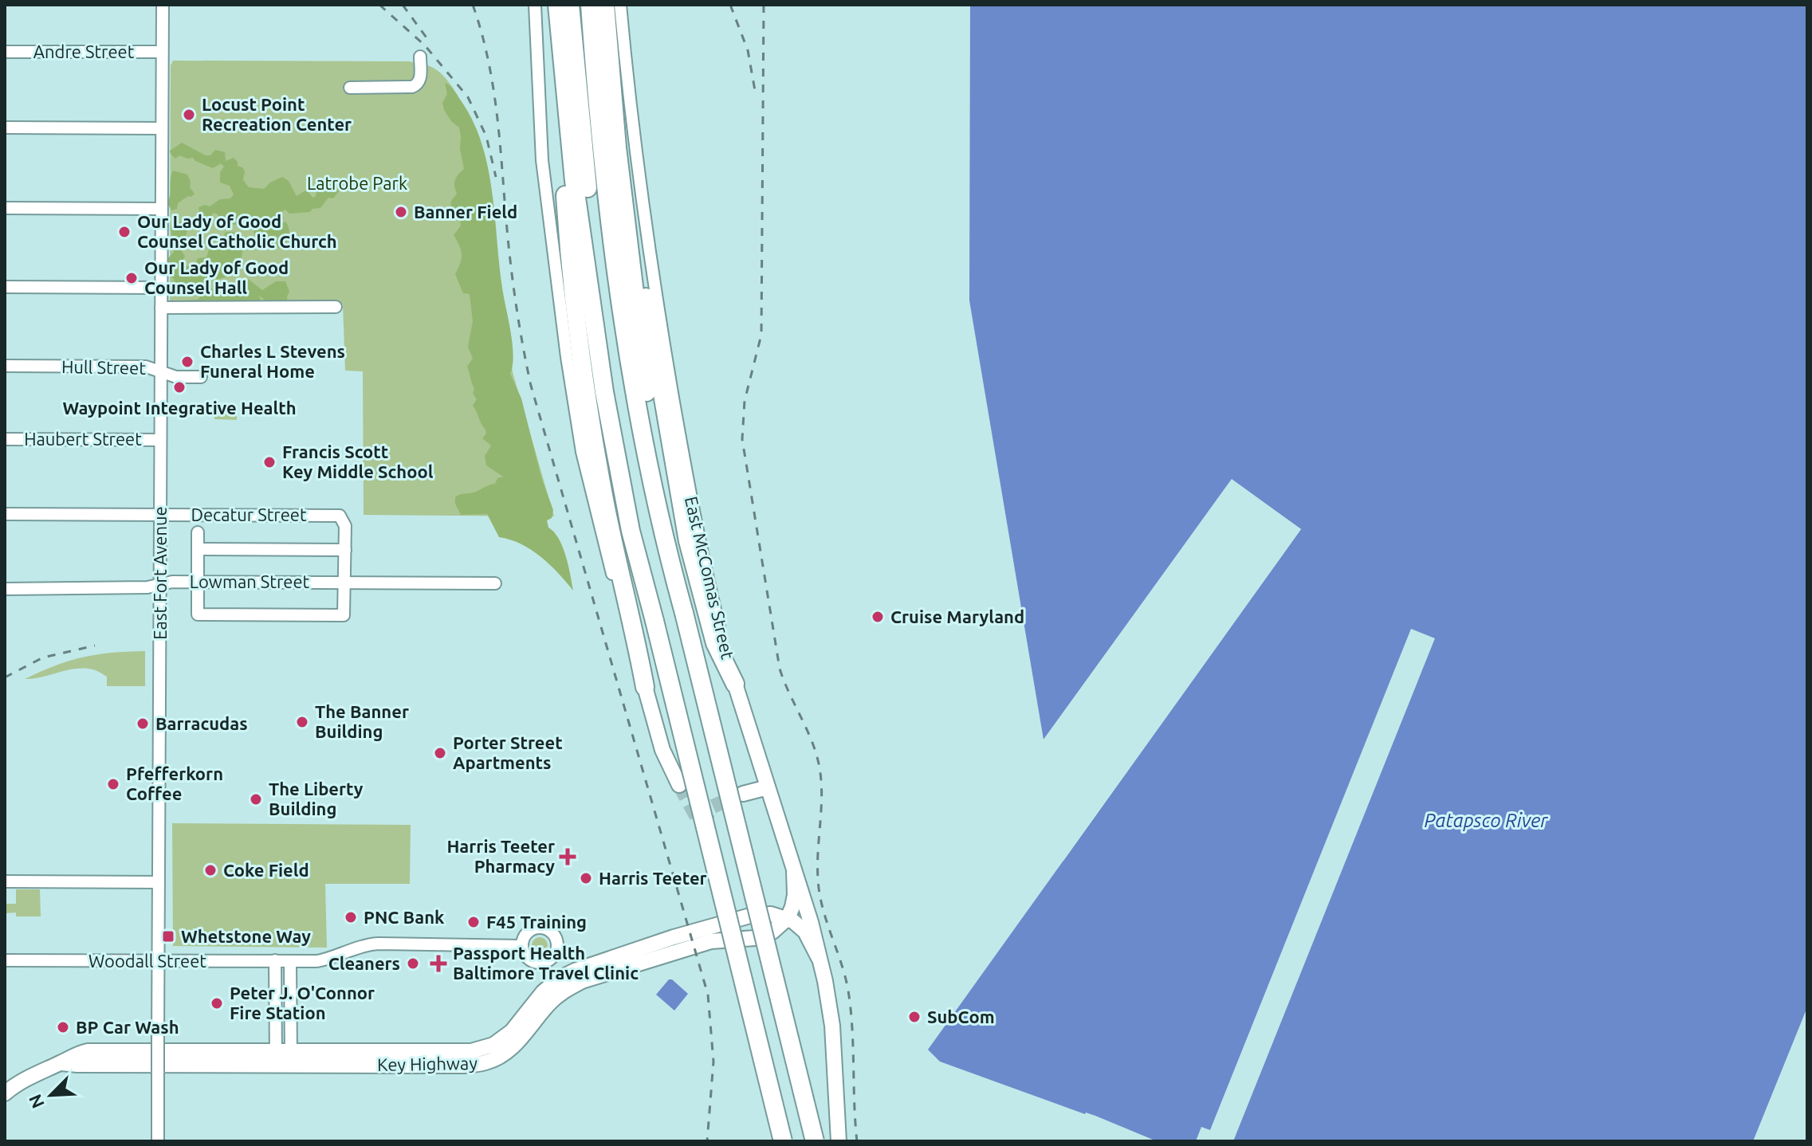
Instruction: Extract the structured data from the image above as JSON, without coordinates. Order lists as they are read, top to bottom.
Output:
{
  "streets": {
    "main road": ["East McComas Street", "Key Highway"],
    "street": [
      "Andre Street",
      "Hull Street",
      "Haubert Street",
      "Decatur Street",
      "East Fort Avenue",
      "Lowman Street",
      "Woodall Street"
    ]
  },
  "crossings": [
    ["Andre Street", "East Fort Avenue"],
    ["Hull Street", "East Fort Avenue"],
    ["Haubert Street", "East Fort Avenue"],
    ["Decatur Street", "East Fort Avenue"],
    ["East Fort Avenue", "Lowman Street"],
    ["East Fort Avenue", "Woodall Street"]
  ],
  "water": ["Patapsco River"],
  "parks": ["Latrobe Park"],
  "places": {
    "other": [
      "Locust Point Recreation Center",
      "Banner Field",
      "Our Lady of Good Counsel Catholic Church",
      "Our Lady of Good Counsel Hall",
      "Charles L Stevens Funeral Home",
      "Waypoint Integrative Health",
      "Francis Scott Key Middle School",
      "Cruise Maryland",
      "The Banner Building",
      "Barracudas",
      "Porter Street Apartments",
      "Pfefferkorn Coffee",
      "The Liberty Building",
      "Coke Field",
      "Harris Teeter",
      "PNC Bank",
      "F45 Training",
      "Cleaners",
      "Peter J. O'Connor Fire Station",
      "SubCom",
      "BP Car Wash"
    ],
    "health": ["Harris Teeter Pharmacy", "Passport Health Baltimore Travel Clinic"],
    "transit": ["Whetstone Way"]
  },
  "north": "bottom left"
}
